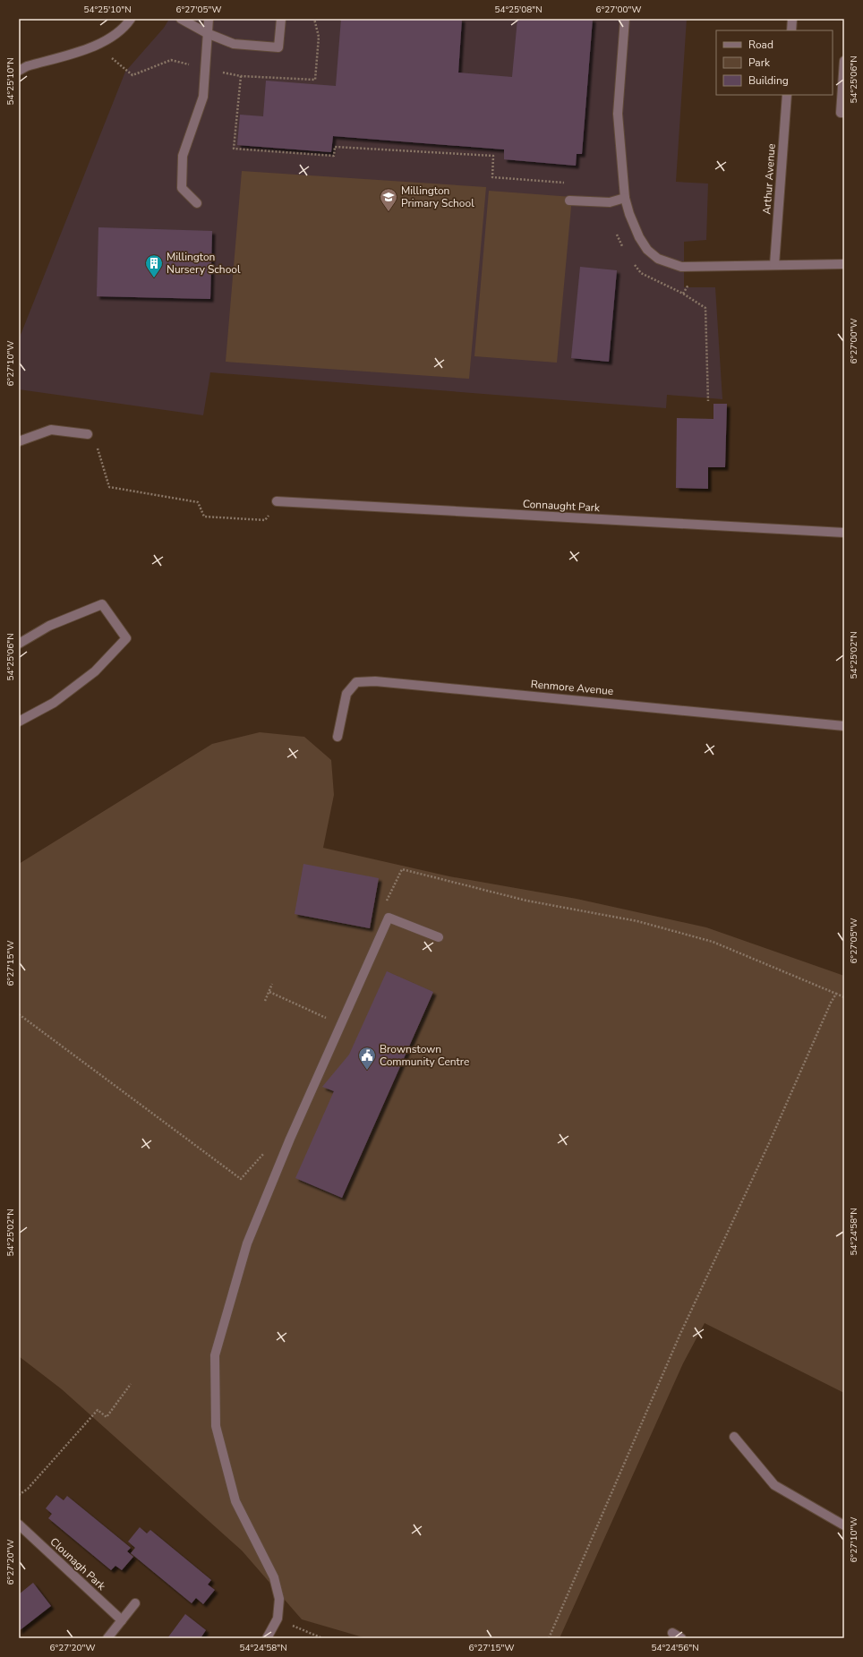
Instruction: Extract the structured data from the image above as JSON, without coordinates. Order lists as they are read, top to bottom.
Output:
{
  "streets": {
    "street": [
      "Arthur Avenue",
      "Connaught Park",
      "Renmore Avenue",
      "Clounagh Park"
    ]
  },
  "places": {
    "school or university": ["Millington Primary School"],
    "building": ["Millington Nursery School"],
    "public building": ["Brownstown Community Centre"]
  },
  "legend": ["Road", "Park", "Building"],
  "coordinates": [
    "54°25'10\"N",
    "6°27'05\"W",
    "54°25'08\"N",
    "6°27'00\"W",
    "54°25'06\"N",
    "6°27'10\"W",
    "54°25'02\"N",
    "6°27'15\"W",
    "54°24'58\"N",
    "6°27'20\"W",
    "54°24'56\"N"
  ]
}
